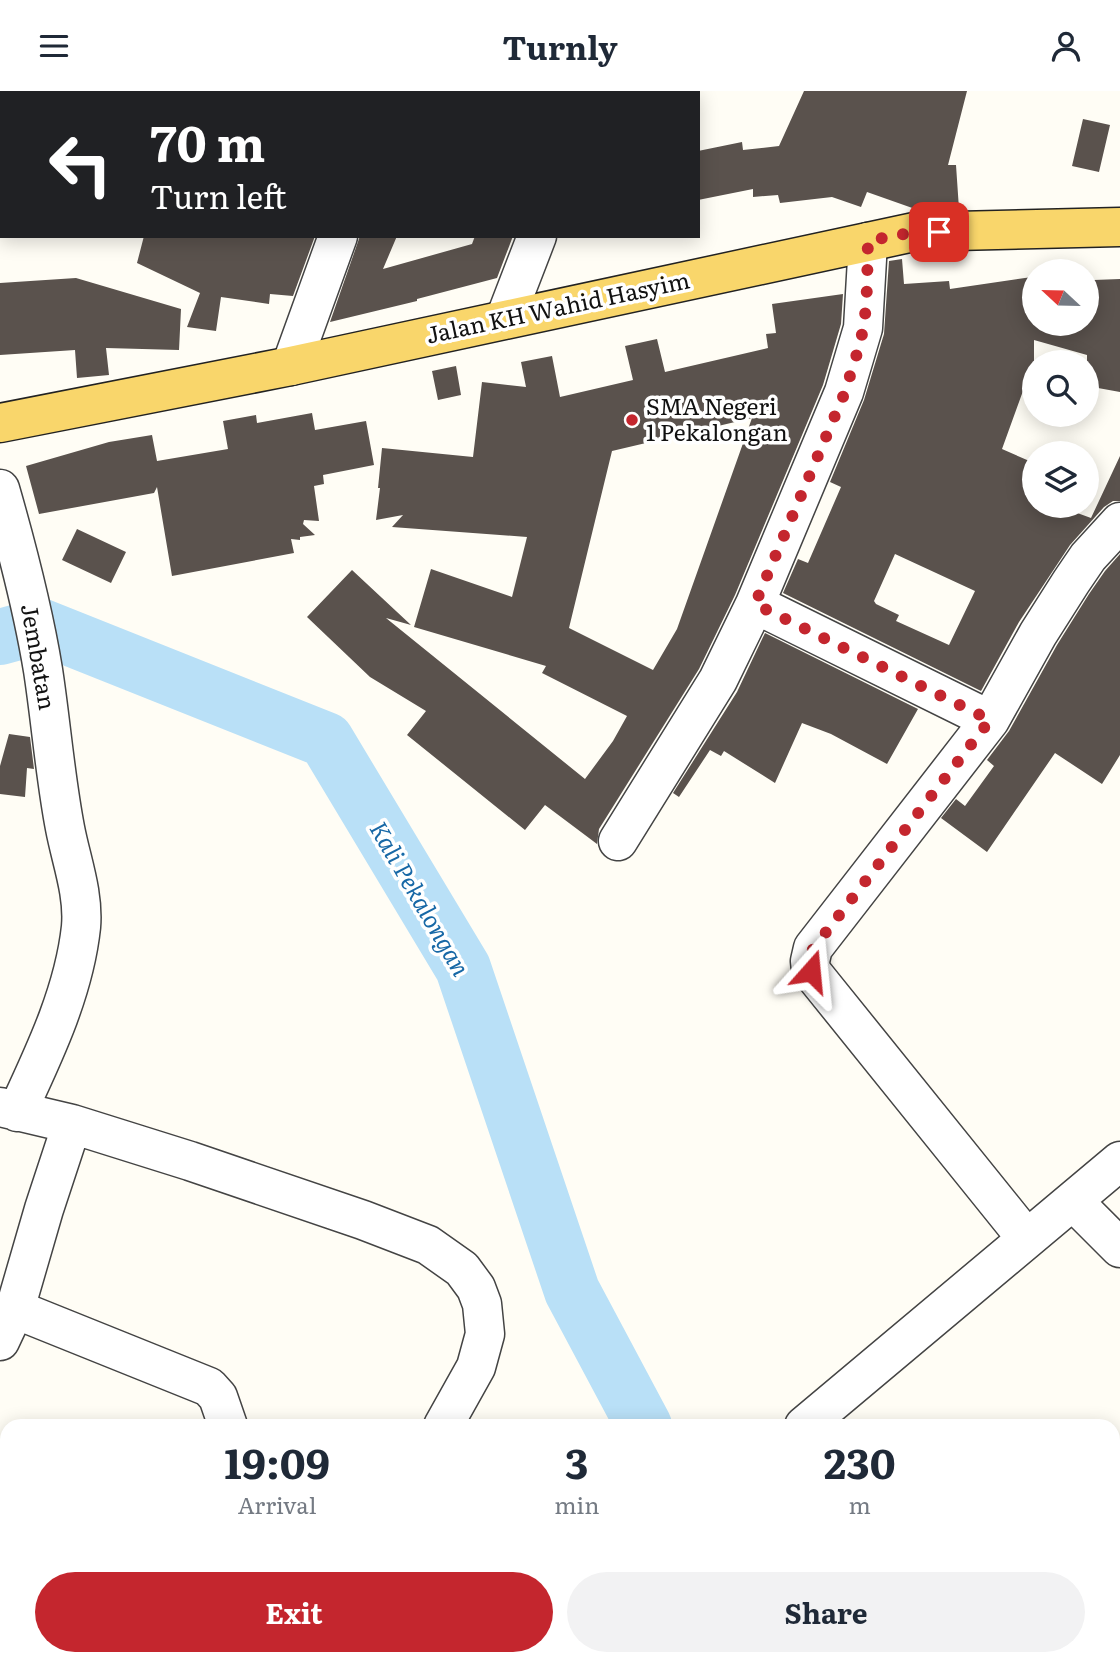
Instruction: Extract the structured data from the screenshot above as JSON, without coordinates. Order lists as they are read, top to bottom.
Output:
{
  "streets": {
    "main road": ["Jalan KH Wahid Hasyim"],
    "street": ["Jembatan"]
  },
  "water": ["Kali Pekalongan"],
  "places": ["SMA Negeri 1 Pekalongan"],
  "north": "left",
  "page": {
    "header": "Turnly",
    "turn": ["70 m", "Turn left"],
    "eta": [
      "19:09",
      "Arrival",
      "3",
      "min",
      "230",
      "m"
    ],
    "buttons": ["Exit", "Share"]
  }
}
